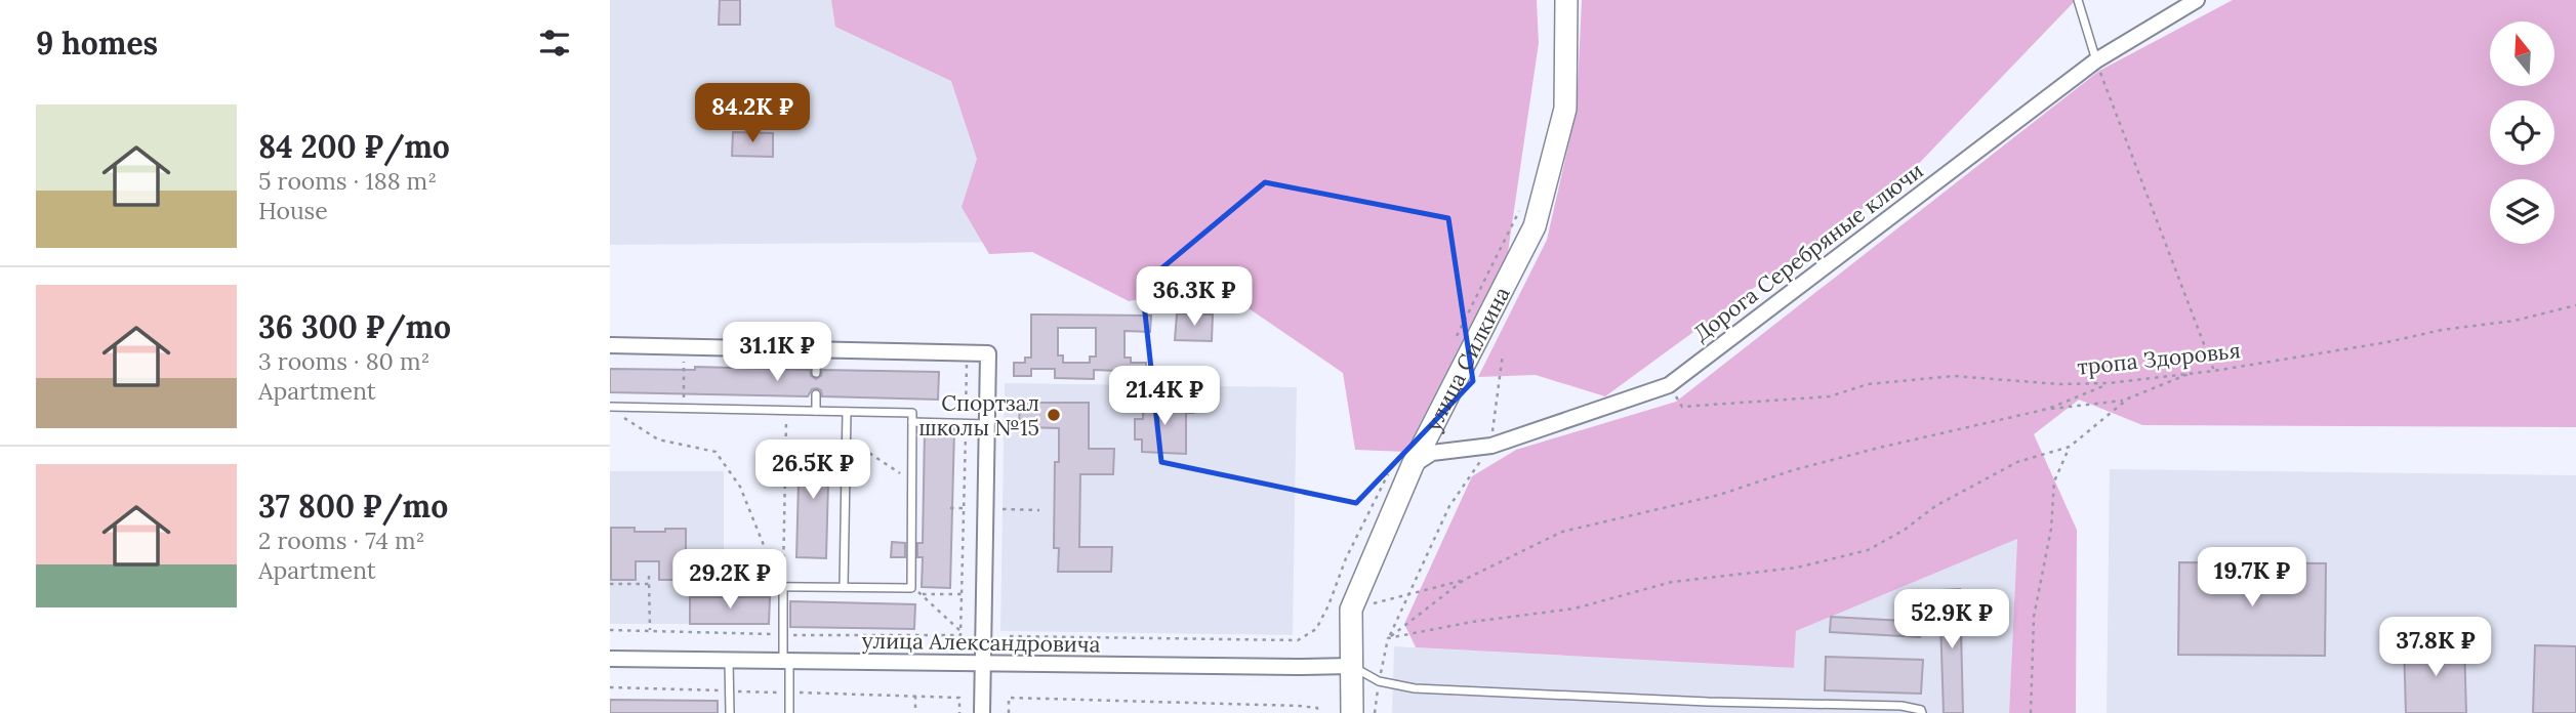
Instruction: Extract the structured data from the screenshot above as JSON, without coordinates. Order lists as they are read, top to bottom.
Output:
{
  "streets": {
    "main road": ["улица Силкина"],
    "street": ["Дорога Серебряные ключи", "улица Александровича"],
    "path": ["тропа Здоровья"]
  },
  "crossings": [
    ["Дорога Серебряные ключи", "тропа Здоровья"],
    ["Дорога Серебряные ключи", "улица Силкина"],
    ["улица Силкина", "улица Александровича"]
  ],
  "places": ["Спортзал школы №15"],
  "north": "top",
  "page": {
    "heading": "9 homes",
    "price": [
      "84.2K ₽",
      "36.3K ₽",
      "31.1K ₽",
      "21.4K ₽",
      "26.5K ₽",
      "19.7K ₽",
      "29.2K ₽",
      "52.9K ₽",
      "37.8K ₽"
    ],
    "list": [
      {
        "name": "84 200 ₽/mo",
        "note": "5 rooms · 188 m² · House"
      },
      {
        "name": "36 300 ₽/mo",
        "note": "3 rooms · 80 m² · Apartment"
      },
      {
        "name": "37 800 ₽/mo",
        "note": "2 rooms · 74 m² · Apartment"
      }
    ]
  }
}
